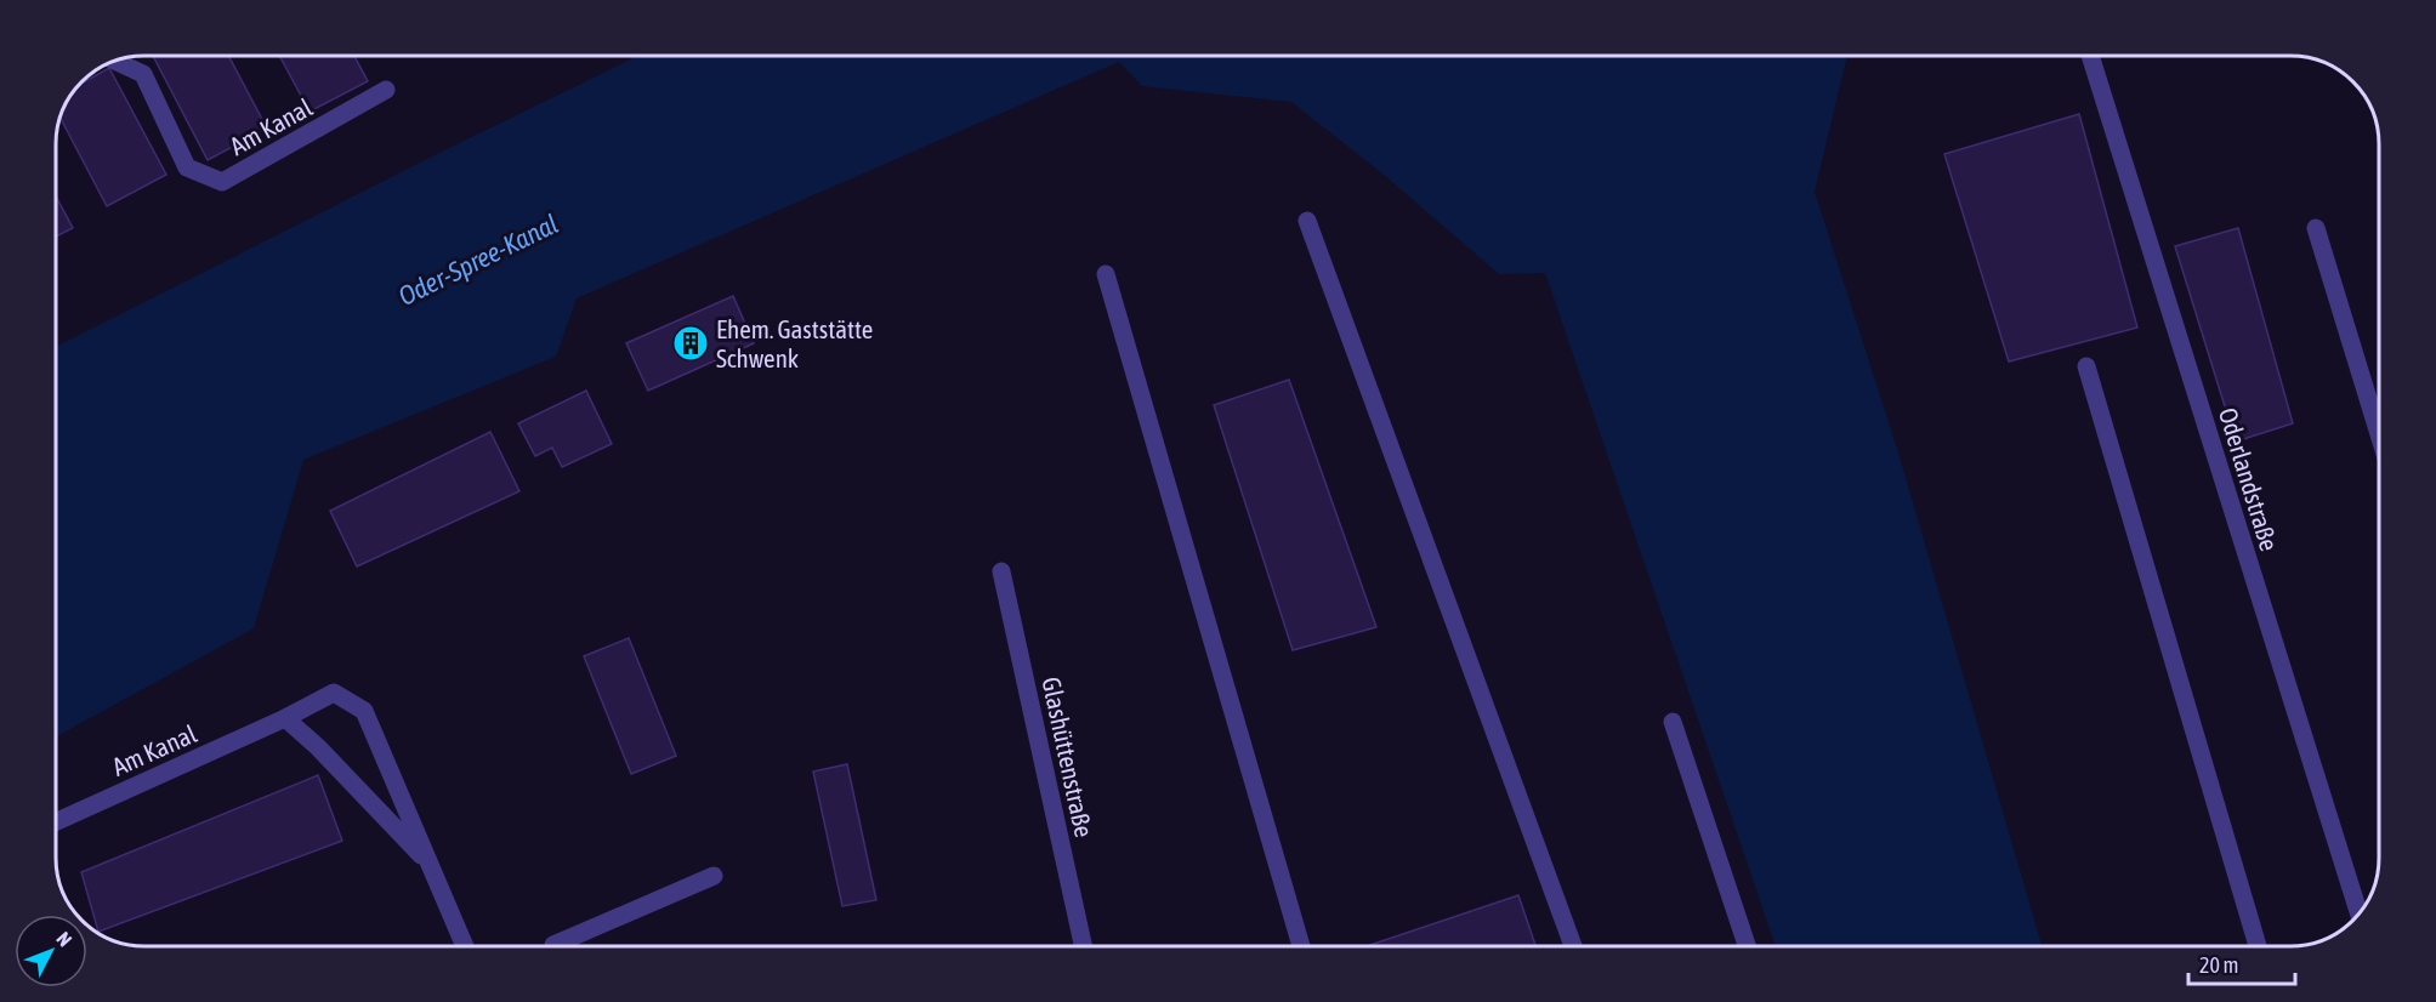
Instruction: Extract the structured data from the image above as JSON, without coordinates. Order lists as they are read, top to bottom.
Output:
{
  "streets": {
    "street": ["Am Kanal", "Oderlandstraße", "Glashüttenstraße"]
  },
  "water": ["Oder-Spree-Kanal"],
  "places": {
    "building": ["Ehem. Gaststätte Schwenk"]
  },
  "scale_bar": "20 m",
  "north": "top right"
}
